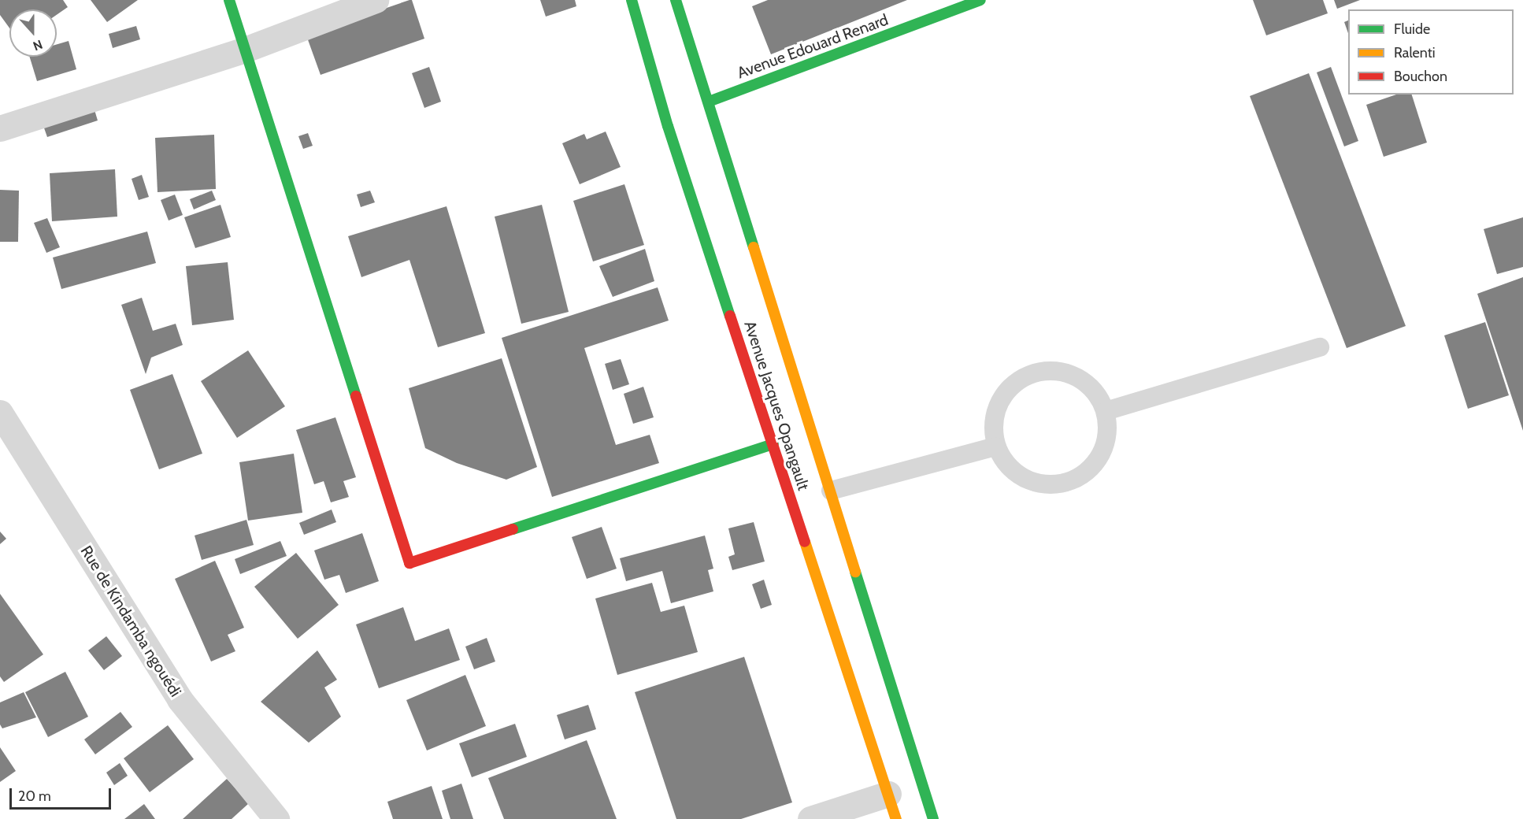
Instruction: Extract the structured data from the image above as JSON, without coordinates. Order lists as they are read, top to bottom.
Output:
{
  "streets": {
    "main road": ["Avenue Edouard Renard", "Avenue Jacques Opangault"],
    "street": ["Rue de Kindamba ngouédi"]
  },
  "legend": ["Fluide", "Ralenti", "Bouchon"],
  "scale_bar": "20 m",
  "north": "bottom"
}
